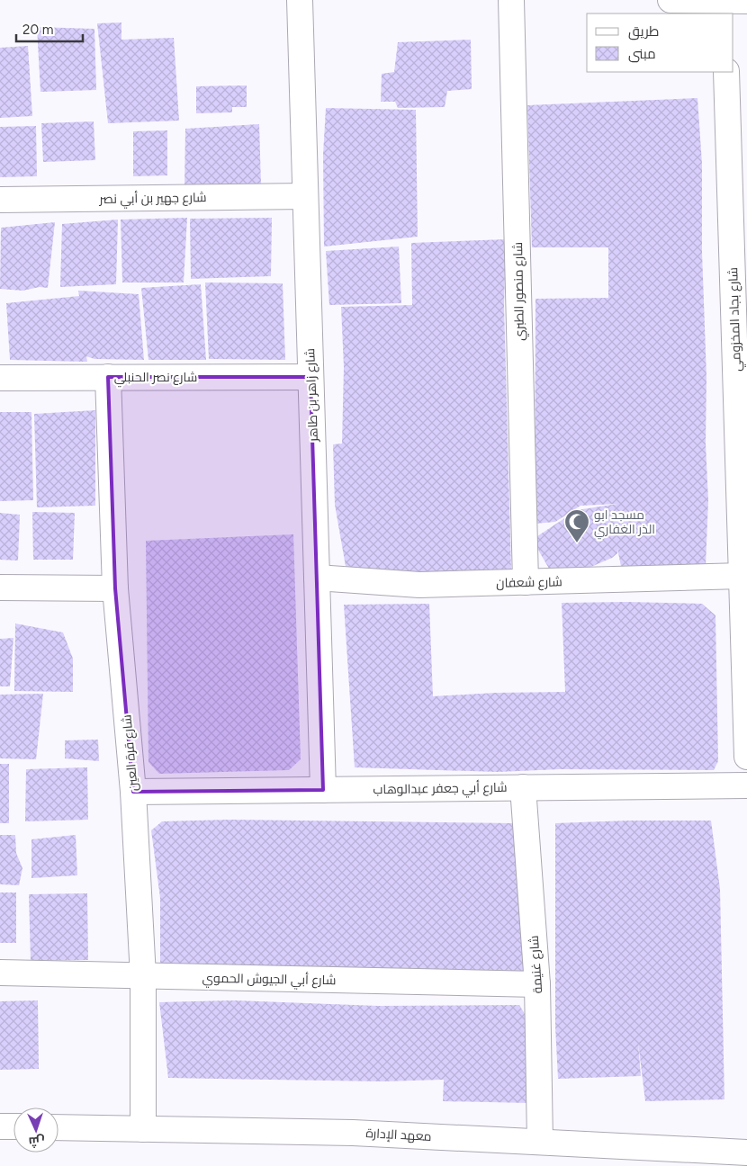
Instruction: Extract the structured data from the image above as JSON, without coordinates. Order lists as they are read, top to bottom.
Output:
{
  "streets": {
    "street": [
      "شارع جهير بن أبي نصر",
      "شارع منصور الطبري",
      "شارع بجاد المخزومي",
      "شارع نصر الحنبلي",
      "شارع زاهر بن طاهر",
      "شارع شعفان",
      "شارع قرة العين",
      "شارع أبي جعفر عبدالوهاب",
      "شارع غنيمة",
      "شارع أبي الجيوش الحموي",
      "معهد الإدارة"
    ]
  },
  "crossings": [
    ["شارع جهير بن أبي نصر", "شارع زاهر بن طاهر"],
    ["شارع منصور الطبري", "شارع شعفان"],
    ["شارع بجاد المخزومي", "شارع شعفان"],
    ["شارع نصر الحنبلي", "شارع زاهر بن طاهر"],
    ["شارع نصر الحنبلي", "شارع قرة العين"],
    ["شارع زاهر بن طاهر", "شارع شعفان"],
    ["شارع زاهر بن طاهر", "شارع أبي جعفر عبدالوهاب"],
    ["شارع قرة العين", "شارع أبي جعفر عبدالوهاب"],
    ["شارع قرة العين", "شارع أبي الجيوش الحموي"],
    ["شارع قرة العين", "معهد الإدارة"],
    ["شارع أبي جعفر عبدالوهاب", "شارع غنيمة"],
    ["شارع غنيمة", "شارع أبي الجيوش الحموي"],
    ["شارع غنيمة", "معهد الإدارة"]
  ],
  "places": {
    "mosque": ["مسجد ابو الذر الغفاري"]
  },
  "legend": ["طريق", "مبنى"],
  "scale_bar": "20 m",
  "north": "bottom"
}
